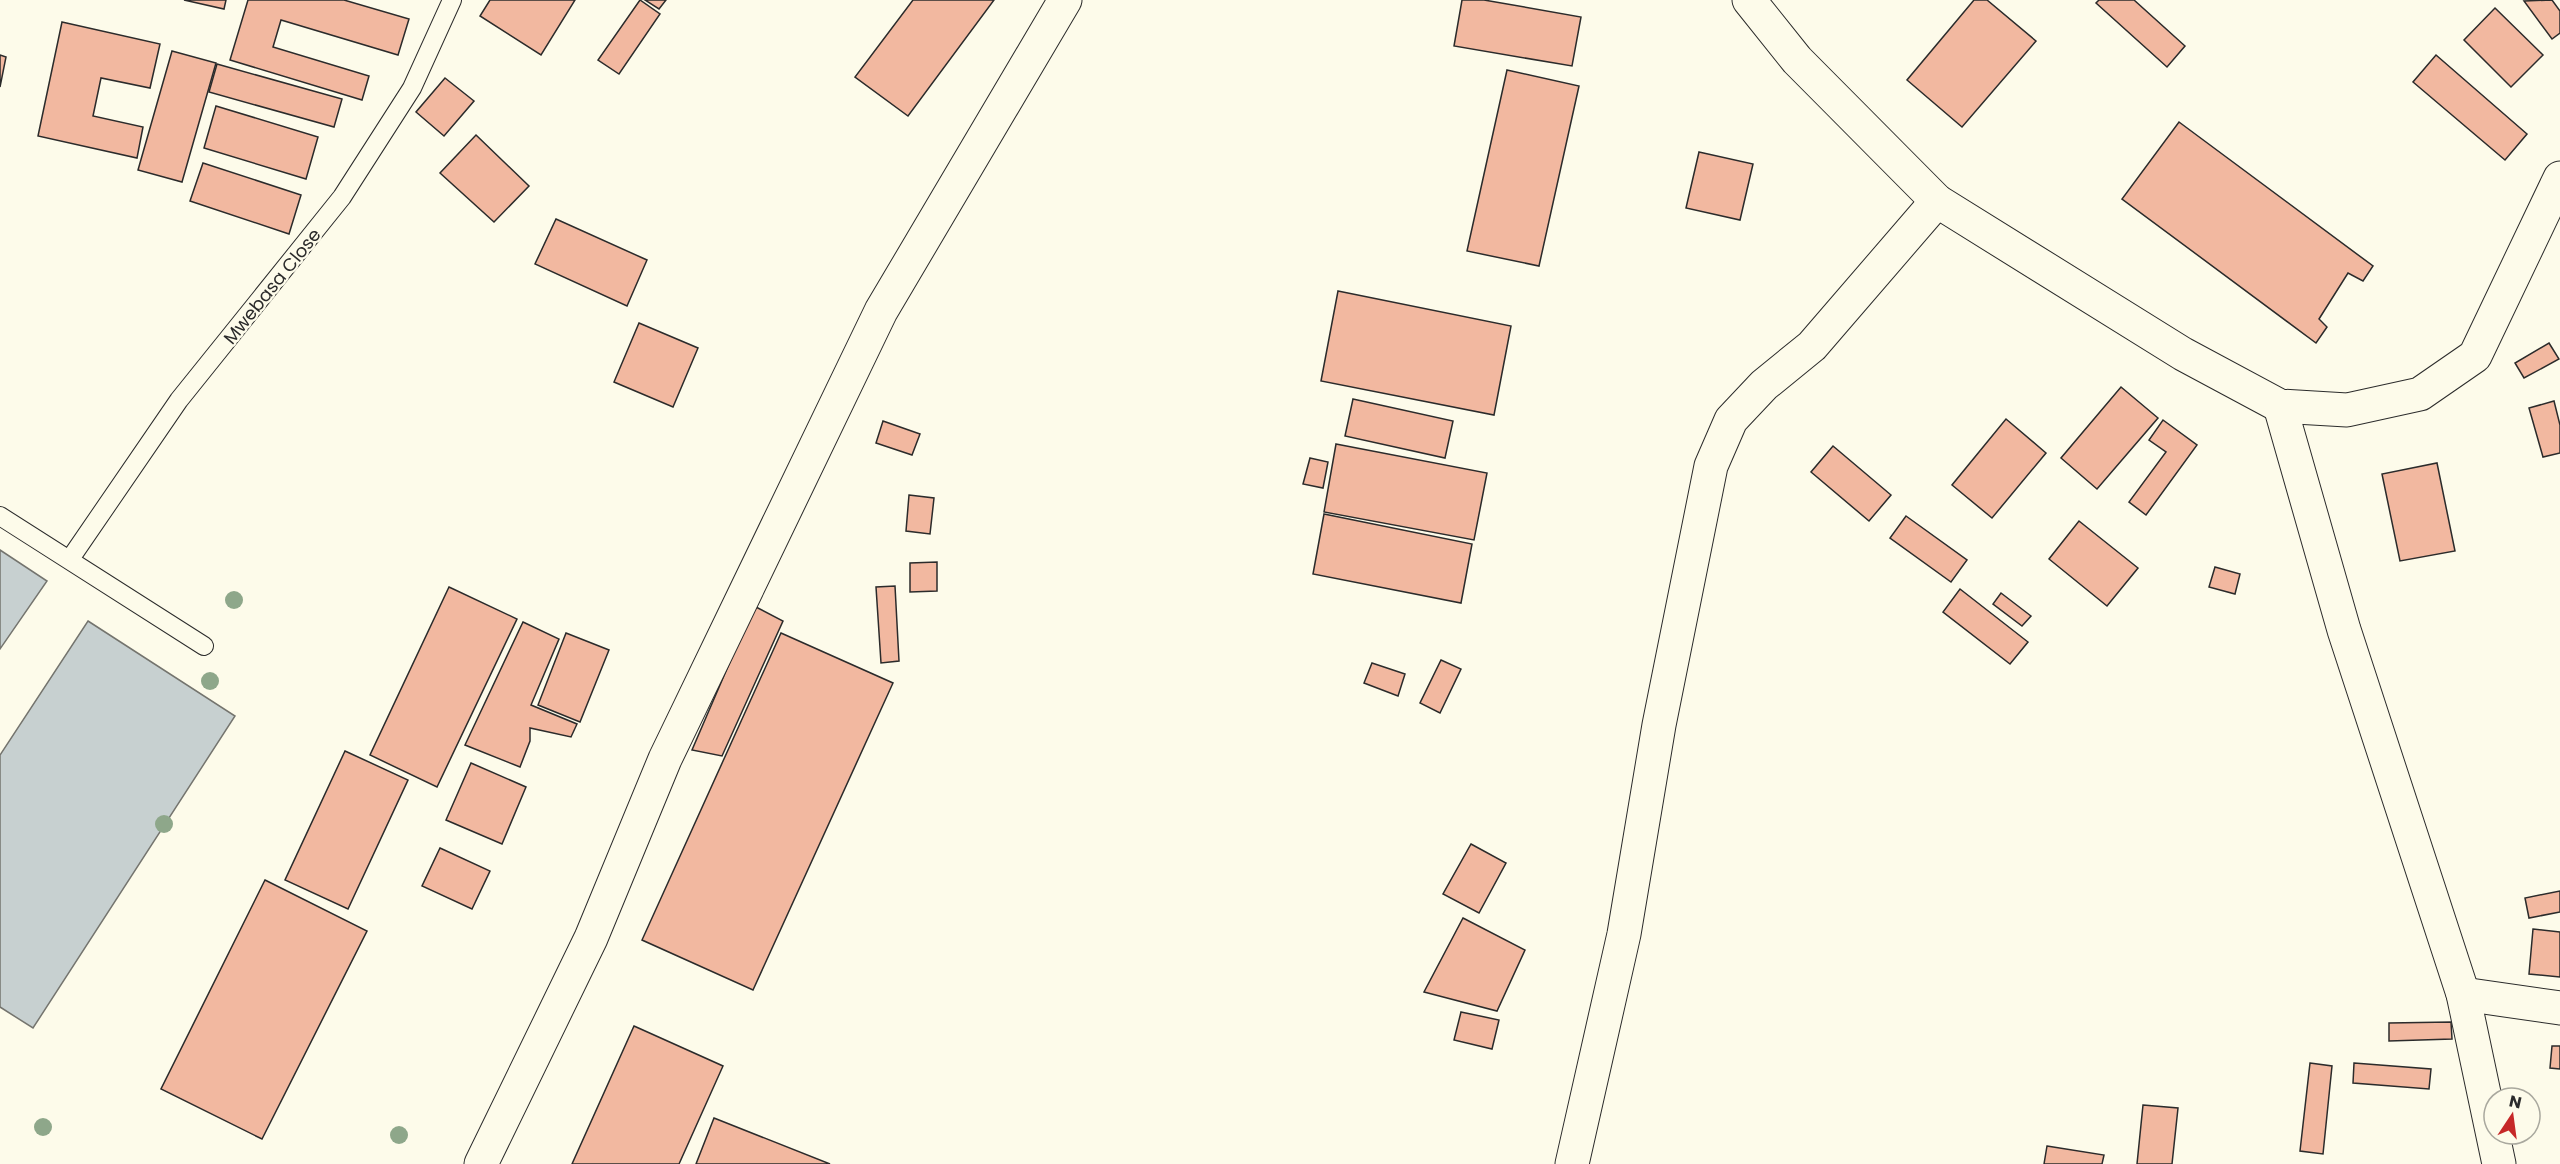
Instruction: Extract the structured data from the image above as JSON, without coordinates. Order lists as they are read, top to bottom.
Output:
{
  "streets": {
    "lane": ["Mwebasa Close"]
  },
  "north": "top"
}
